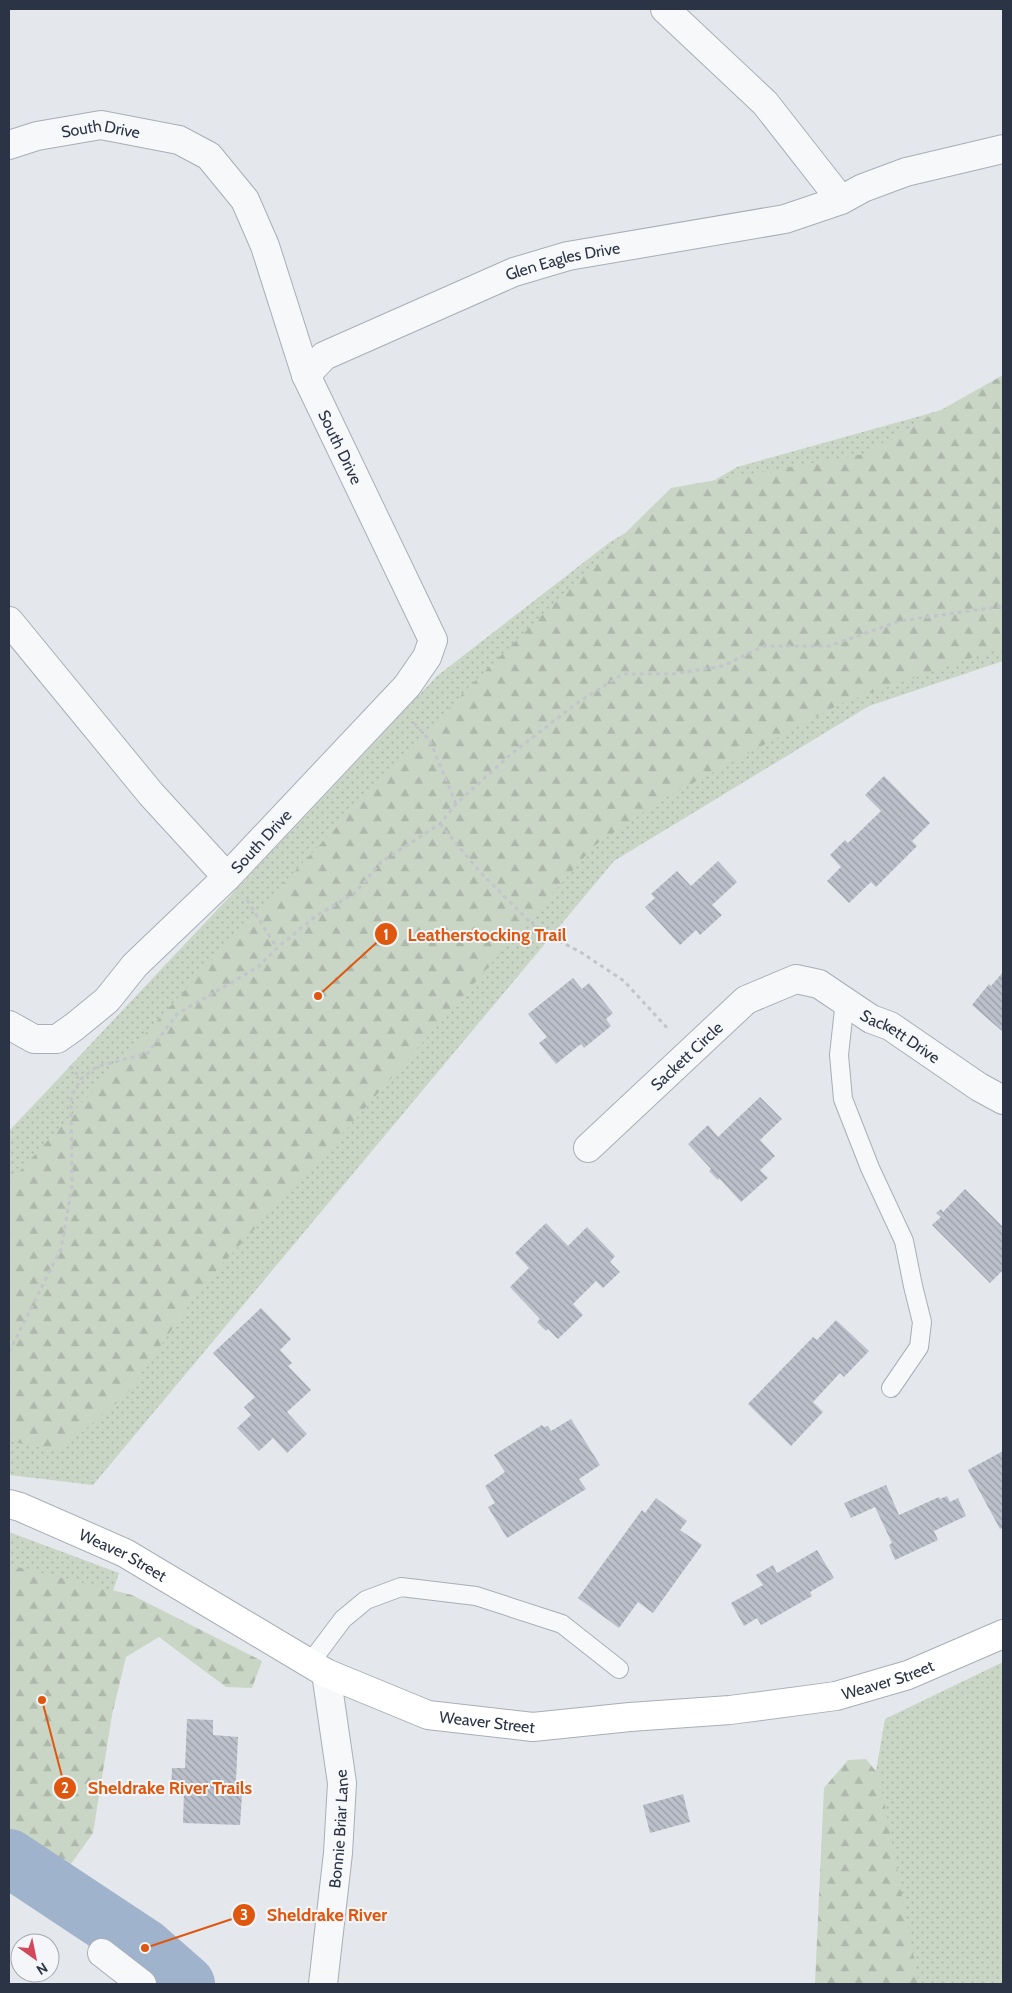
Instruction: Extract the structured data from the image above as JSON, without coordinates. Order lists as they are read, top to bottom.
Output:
{
  "streets": {
    "main road": ["Weaver Street"],
    "street": [
      "South Drive",
      "Glen Eagles Drive",
      "Sackett Drive",
      "Sackett Circle",
      "Bonnie Briar Lane"
    ]
  },
  "crossings": [
    ["South Drive", "Glen Eagles Drive"],
    ["Sackett Drive", "Sackett Circle"],
    ["Weaver Street", "Bonnie Briar Lane"]
  ],
  "places": ["Leatherstocking Trail", "Sheldrake River Trails", "Sheldrake River"],
  "north": "bottom right"
}
